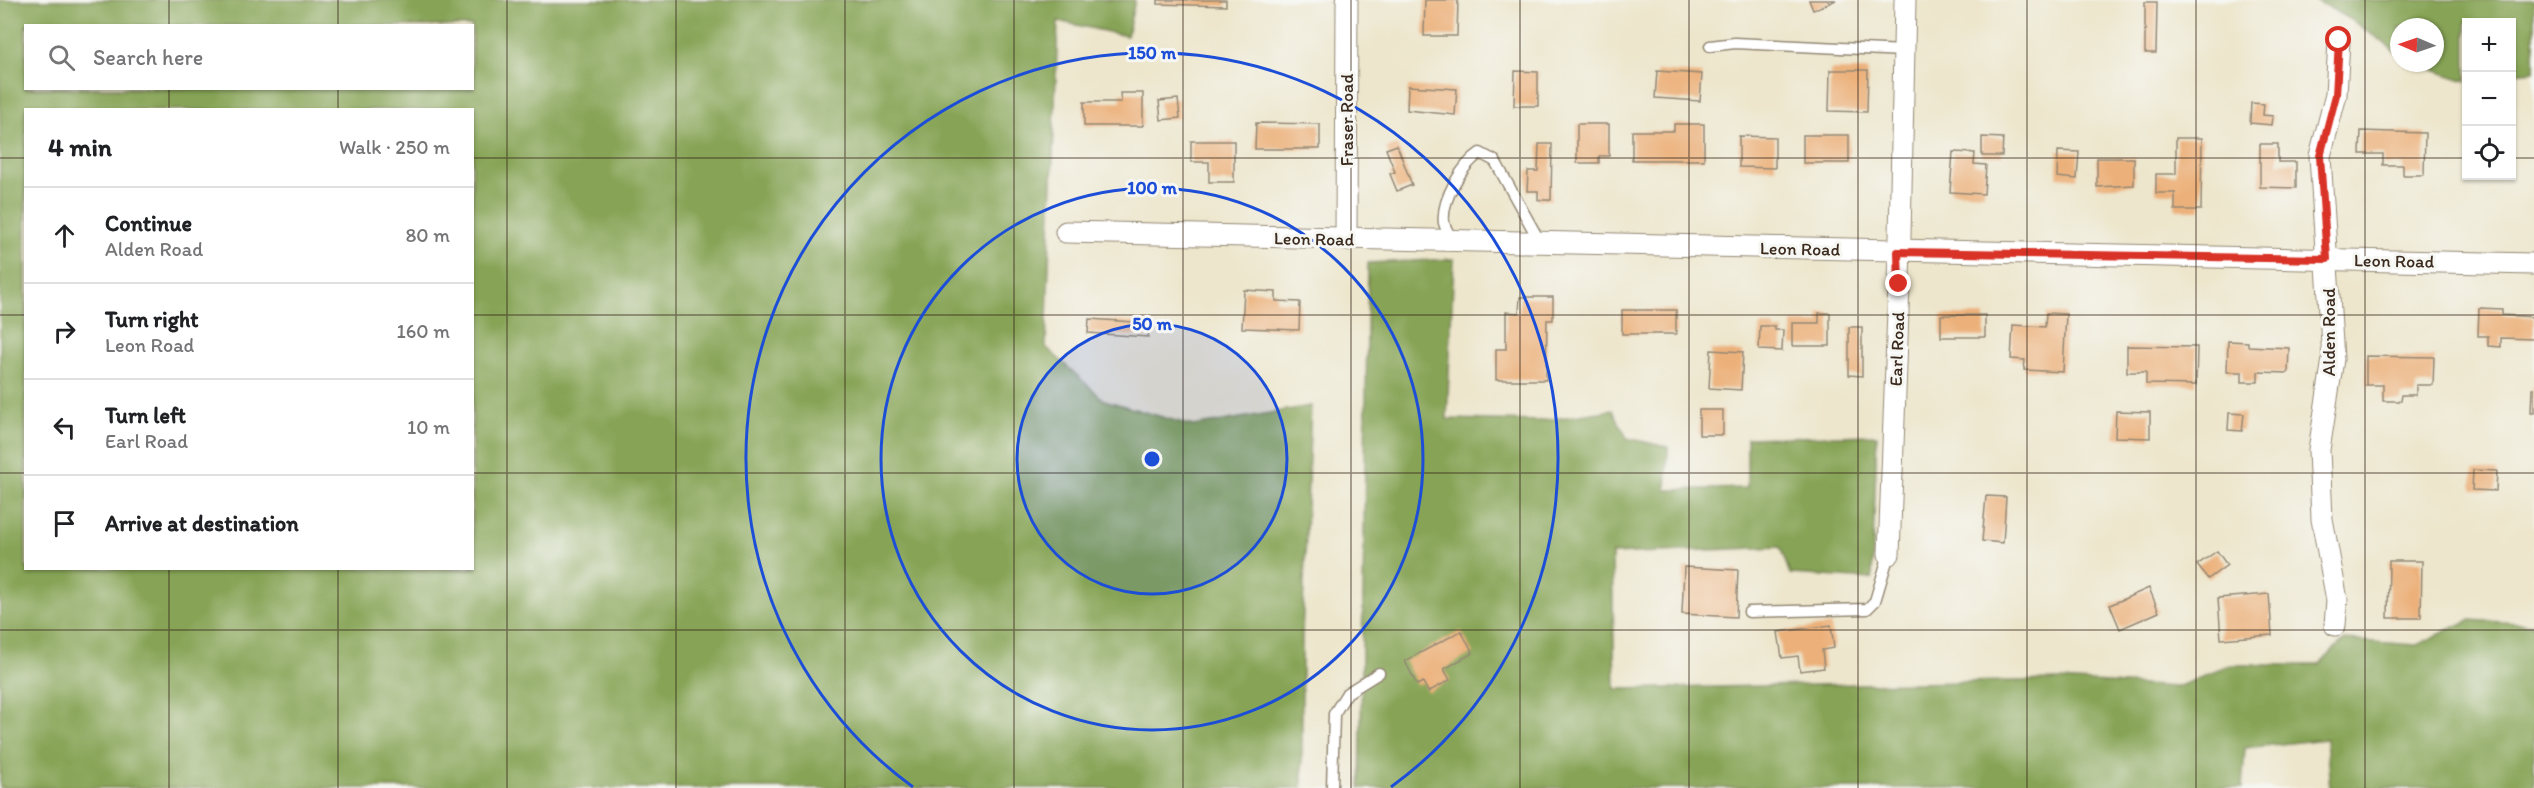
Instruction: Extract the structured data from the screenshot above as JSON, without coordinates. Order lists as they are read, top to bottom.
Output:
{
  "streets": {
    "street": [
      "Fraser Road",
      "Leon Road",
      "Alden Road",
      "Earl Road"
    ]
  },
  "crossings": [
    ["Fraser Road", "Leon Road"],
    ["Leon Road", "Alden Road"],
    ["Leon Road", "Earl Road"]
  ],
  "north": "left",
  "page": {
    "map_buttons": ["+", "−"],
    "search": "Search here",
    "heading": ["4 min", "Walk · 250 m"],
    "list": [
      ["Continue", "Alden Road", "80 m"],
      ["Turn right", "Leon Road", "160 m"],
      ["Turn left", "Earl Road", "10 m"],
      "Arrive at destination"
    ]
  },
  "rings": ["150 m", "100 m", "50 m"]
}
